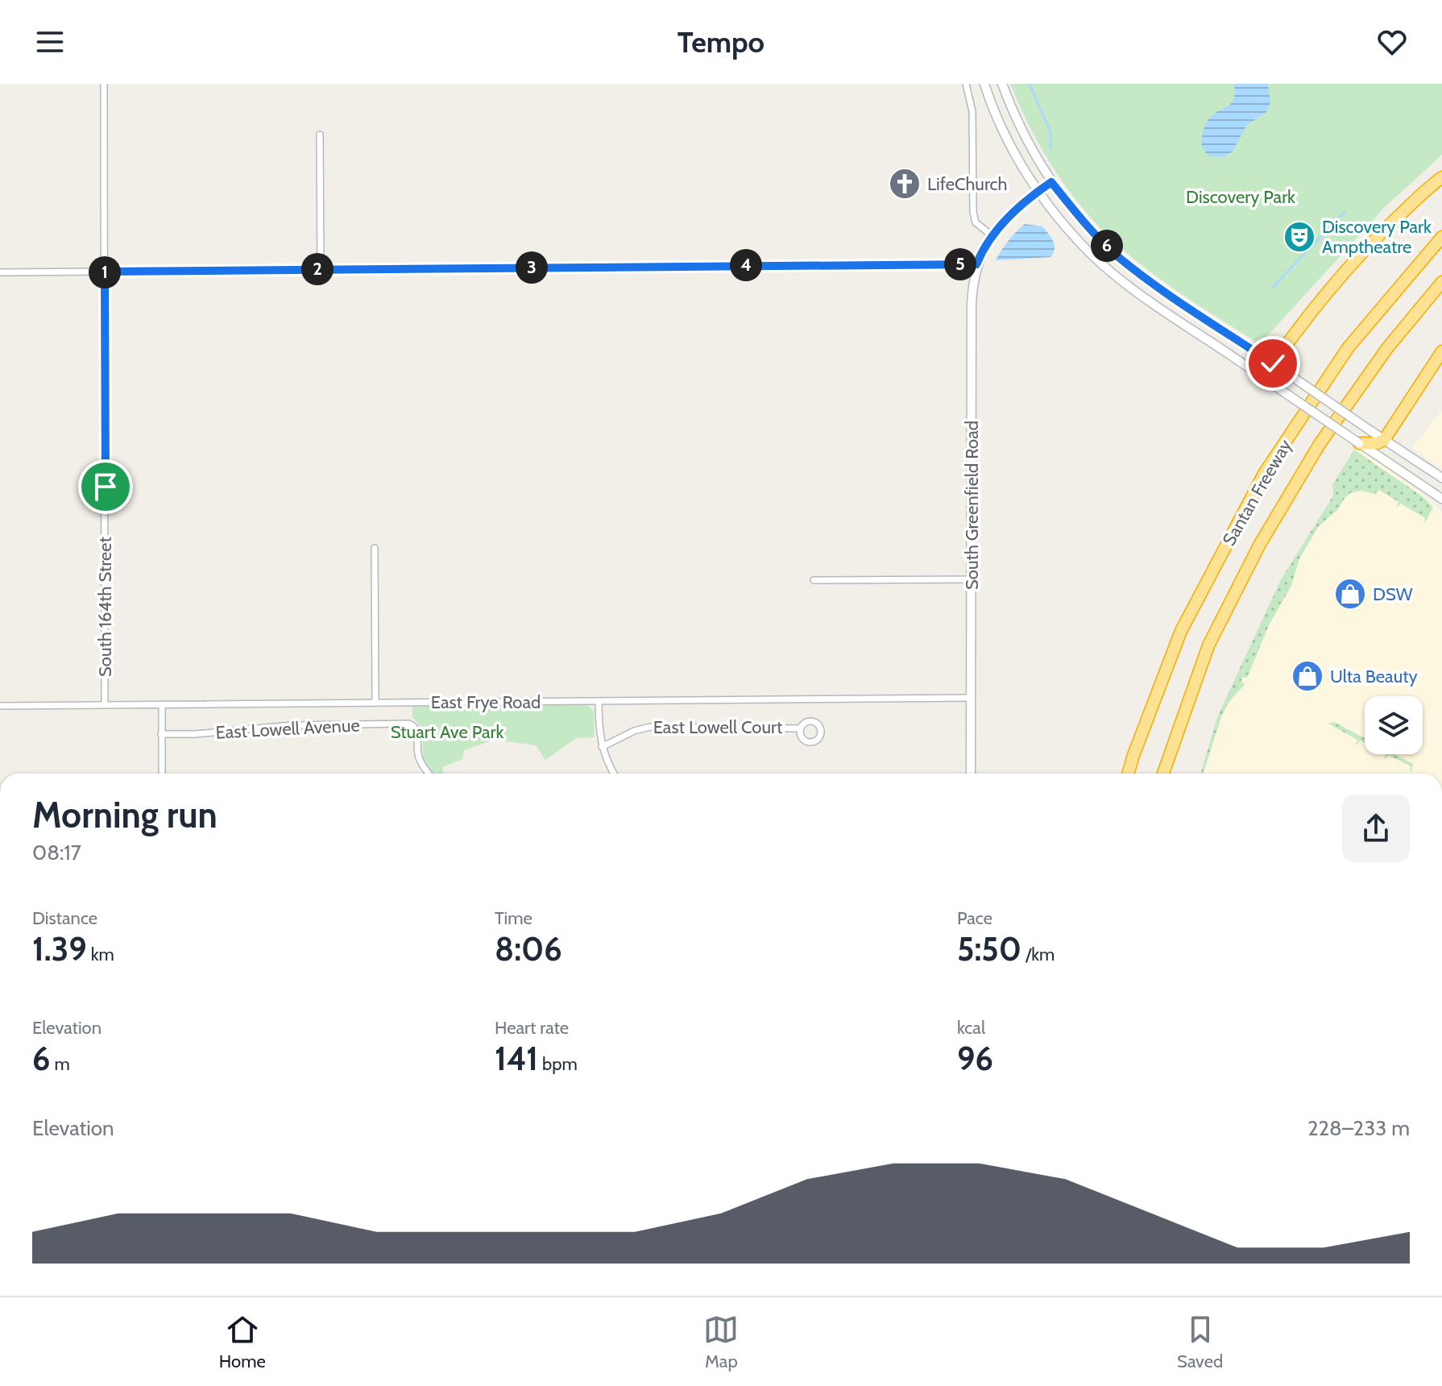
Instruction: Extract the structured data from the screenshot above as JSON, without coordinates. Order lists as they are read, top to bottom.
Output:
{
  "streets": {
    "highway": ["Santan Freeway"],
    "main road": ["South Greenfield Road"],
    "street": [
      "South 164th Street",
      "East Frye Road",
      "East Lowell Court",
      "East Lowell Avenue"
    ]
  },
  "crossings": [
    ["South Greenfield Road", "East Frye Road"],
    ["South 164th Street", "East Frye Road"]
  ],
  "parks": ["Discovery Park", "Stuart Ave Park"],
  "places": {
    "church": ["LifeChurch"],
    "theatre": ["Discovery Park Amptheatre"],
    "shop": ["DSW", "Ulta Beauty"]
  },
  "page": {
    "header": "Tempo",
    "pins": [
      "6",
      "5",
      "4",
      "3",
      "2",
      "1"
    ],
    "heading": ["Morning run", "08:17"],
    "stats": [
      ["Distance", "1.39 km"],
      ["Time", "8:06"],
      ["Pace", "5:50 /km"],
      ["Elevation", "6 m"],
      ["Heart rate", "141 bpm"],
      ["kcal", "96"]
    ],
    "chart": ["Elevation", "228–233 m"],
    "tabs": ["Home", "Map", "Saved"]
  }
}
